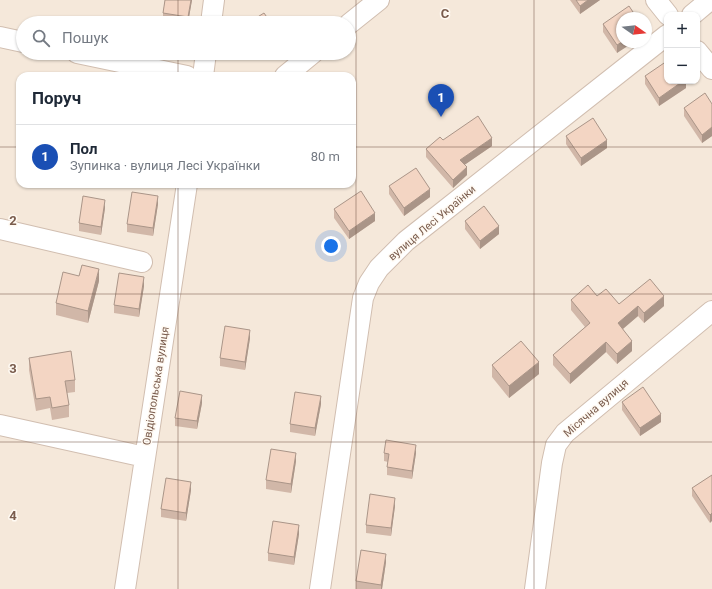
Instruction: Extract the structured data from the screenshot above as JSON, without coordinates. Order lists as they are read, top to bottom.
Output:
{
  "streets": {
    "street": ["вулиця Лесі Українки", "Овідіопольська вулиця", "Місячна вулиця"]
  },
  "north": "right",
  "page": {
    "map_buttons": ["+", "−"],
    "search": "Пошук",
    "heading": "Поруч",
    "pins": "1",
    "list": [
      {
        "mark": "1",
        "name": "Пол",
        "note": "Зупинка · вулиця Лесі Українки",
        "value": "80 m"
      }
    ]
  },
  "grid": {
    "columns": ["C"],
    "rows": ["2", "3", "4"]
  }
}
